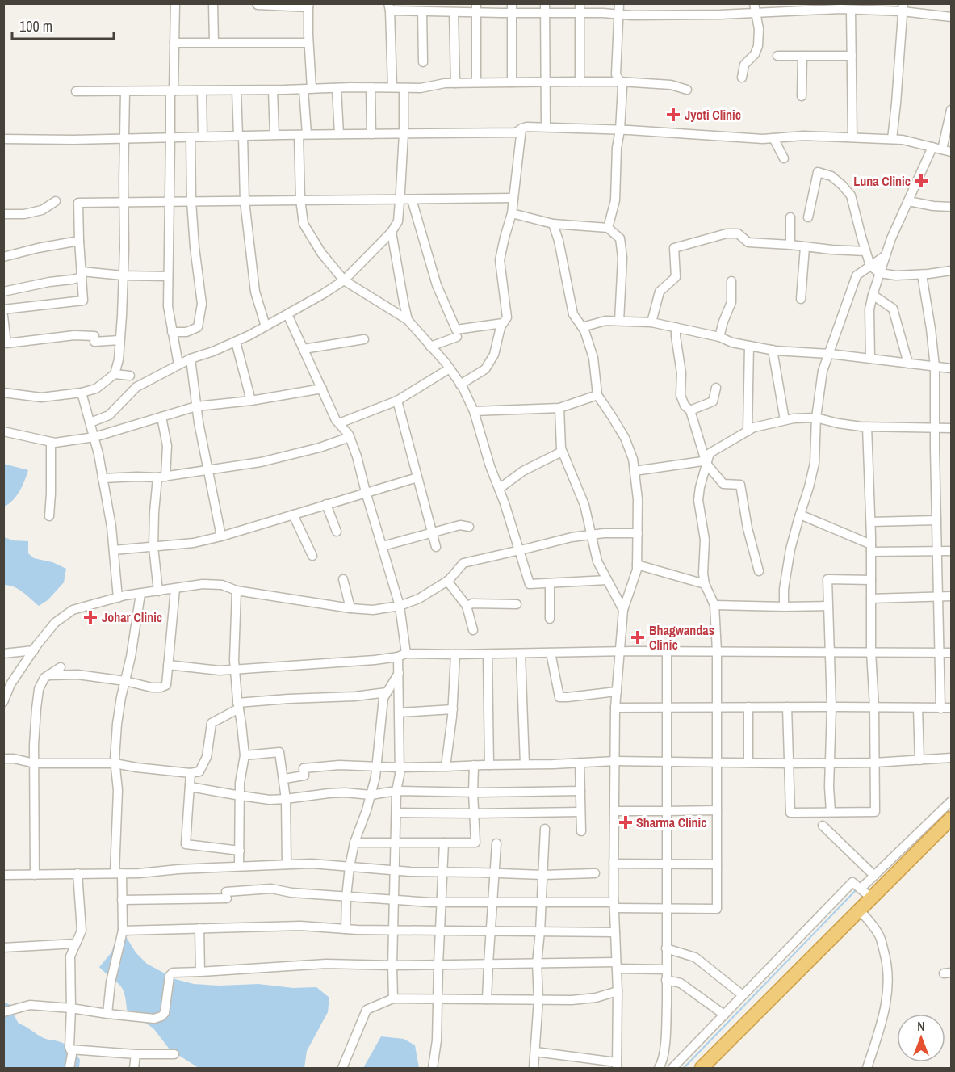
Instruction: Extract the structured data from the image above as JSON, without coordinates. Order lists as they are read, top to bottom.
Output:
{
  "places": {
    "health": [
      "Jyoti Clinic",
      "Luna Clinic",
      "Johar Clinic",
      "Bhagwandas Clinic",
      "Sharma Clinic"
    ]
  },
  "scale_bar": "100 m",
  "north": "top"
}
